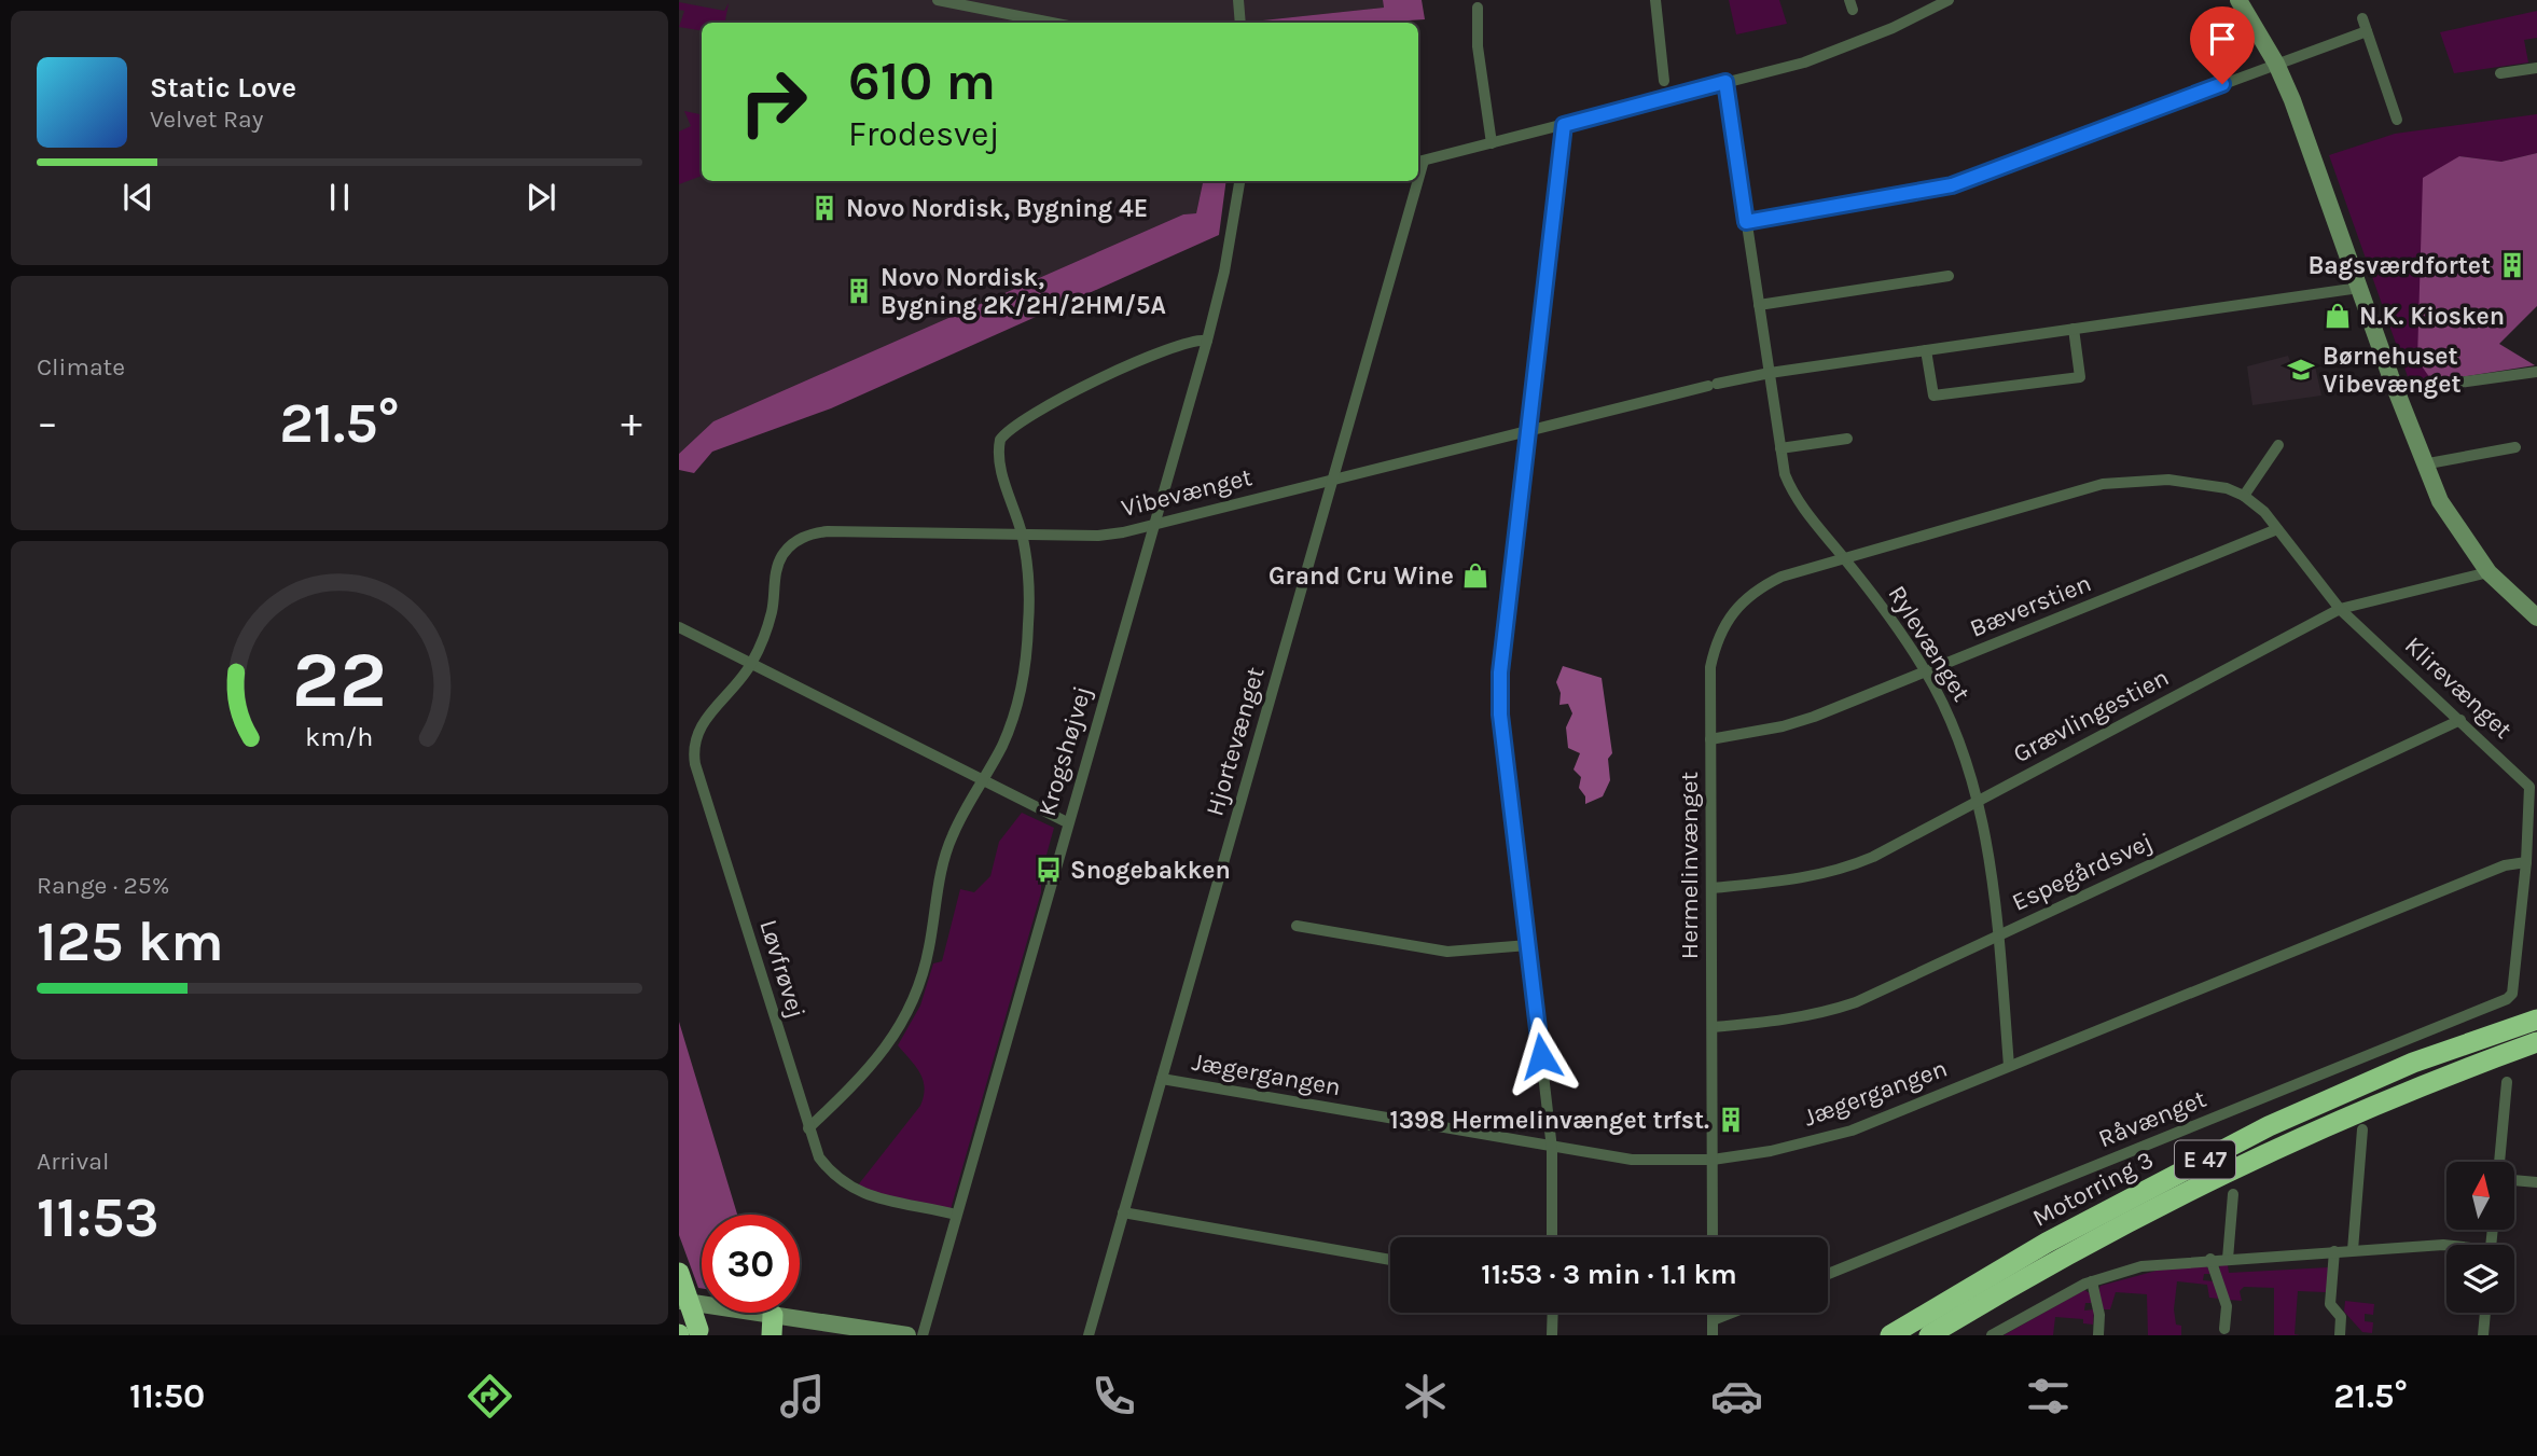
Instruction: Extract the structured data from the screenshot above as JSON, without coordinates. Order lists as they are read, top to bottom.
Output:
{
  "streets": {
    "highway": ["E 47", "Motorring 3"],
    "street": [
      "Vibevænget",
      "Bæverstien",
      "Rylevænget",
      "Klirevænget",
      "Grævlingestien",
      "Hjortevænget",
      "Krogshøjvej",
      "Hermelinvænget",
      "Espegårdsvej",
      "Løvfrøvej",
      "Jægergangen",
      "Råvænget"
    ]
  },
  "crossings": [
    ["Vibevænget", "Rylevænget"],
    ["Vibevænget", "Hjortevænget"],
    ["Vibevænget", "Krogshøjvej"],
    ["Vibevænget", "Løvfrøvej"],
    ["Bæverstien", "Rylevænget"],
    ["Bæverstien", "Klirevænget"],
    ["Bæverstien", "Hermelinvænget"],
    ["Rylevænget", "Klirevænget"],
    ["Rylevænget", "Grævlingestien"],
    ["Rylevænget", "Hermelinvænget"],
    ["Rylevænget", "Espegårdsvej"],
    ["Rylevænget", "Jægergangen"],
    ["Klirevænget", "Grævlingestien"],
    ["Klirevænget", "Hermelinvænget"],
    ["Klirevænget", "Espegårdsvej"],
    ["Klirevænget", "Jægergangen"],
    ["Klirevænget", "Råvænget"],
    ["Grævlingestien", "Hermelinvænget"],
    ["Hjortevænget", "Jægergangen"],
    ["Krogshøjvej", "Løvfrøvej"],
    ["Hermelinvænget", "Espegårdsvej"],
    ["Hermelinvænget", "Jægergangen"]
  ],
  "places": {
    "building": [
      "Novo Nordisk, Bygning 4E",
      "Bagsværdfortet",
      "Novo Nordisk, Bygning 2K/2H/2HM/5A",
      "1398 Hermelinvænget trfst."
    ],
    "shop": ["N.K. Kiosken", "Grand Cru Wine"],
    "school or university": ["Børnehuset Vibevænget"],
    "bus stop": ["Snogebakken"]
  },
  "north": "top",
  "page": {
    "turn": ["610 m", "Frodesvej"],
    "song": ["Static Love", "Velvet Ray"],
    "tile": [
      "Climate",
      ["Range · 25%", "125 km"],
      ["Arrival", "11:53"]
    ],
    "heat": ["−", "21.5°", "+"],
    "limit": "30",
    "trip": "11:53 · 3 min · 1.1 km",
    "tabs": ["11:50", "21.5°"],
    "gauge": ["22", "km/h"]
  }
}
